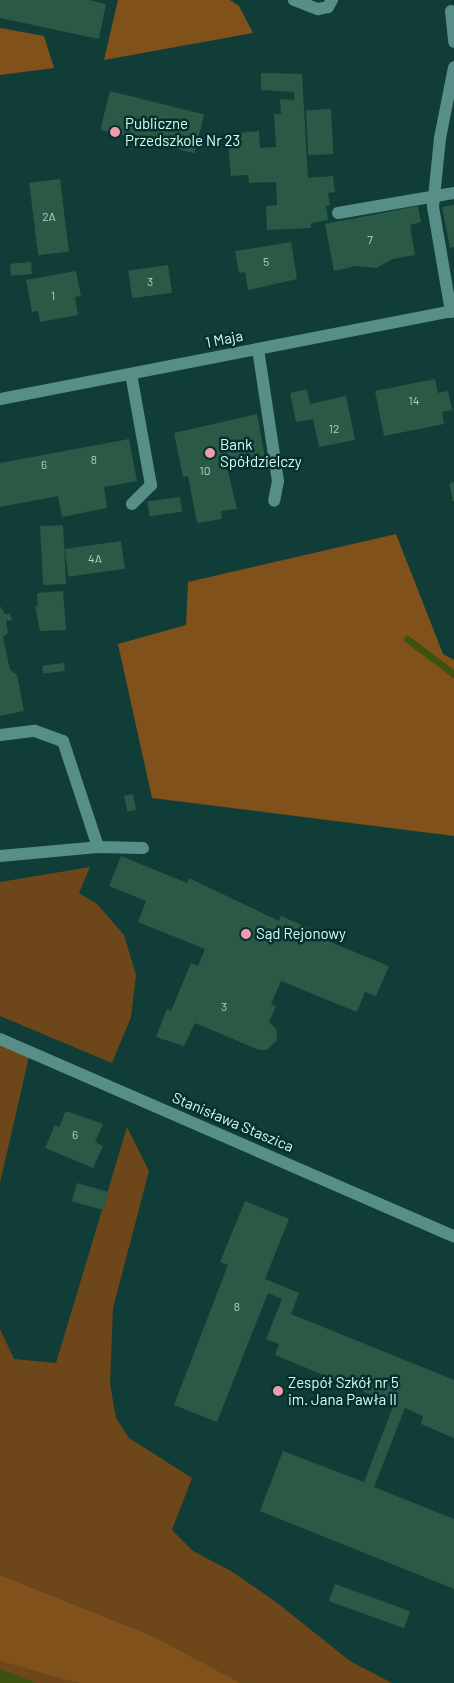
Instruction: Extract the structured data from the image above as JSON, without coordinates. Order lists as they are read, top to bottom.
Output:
{
  "streets": {
    "street": ["1 Maja", "Stanisława Staszica"]
  },
  "places": [
    "Publiczne Przedszkole Nr 23",
    "Bank Spółdzielczy",
    "Sąd Rejonowy",
    "Zespół Szkół nr 5 im. Jana Pawła II"
  ],
  "house_numbers": [
    "2A",
    "7",
    "5",
    "3",
    "1",
    "14",
    "12",
    "8",
    "6",
    "10",
    "4A",
    "3",
    "6",
    "8"
  ]
}
